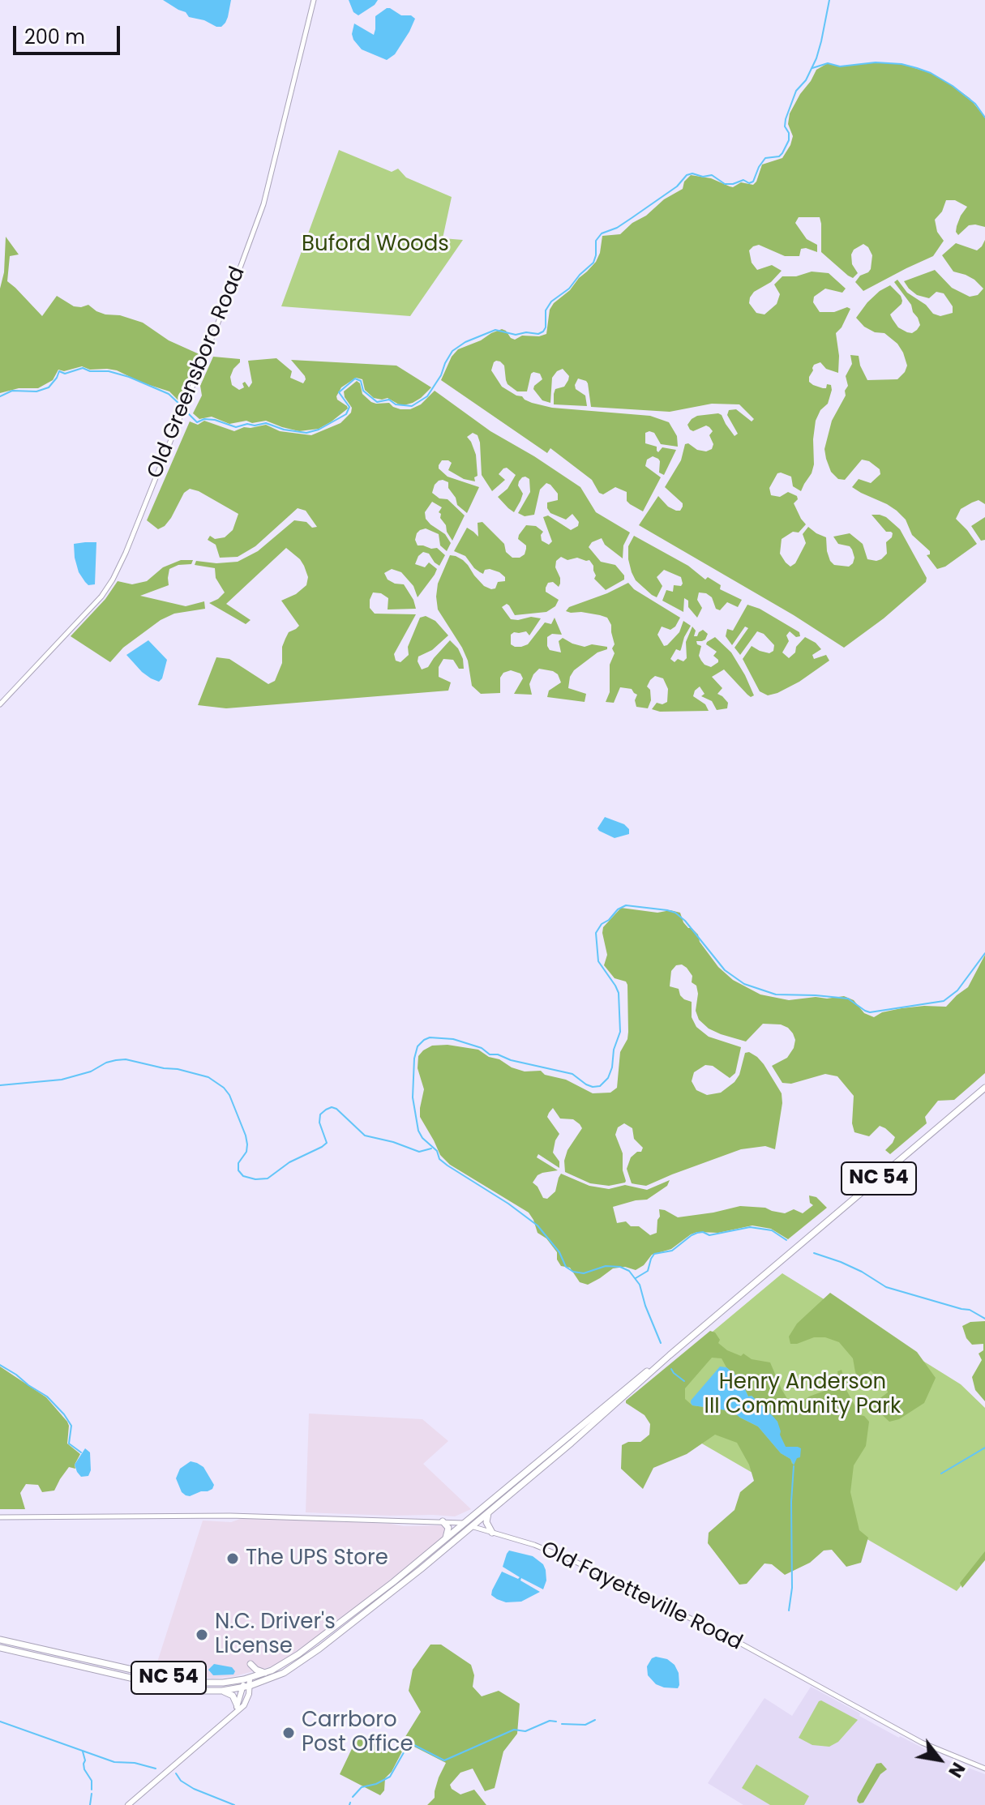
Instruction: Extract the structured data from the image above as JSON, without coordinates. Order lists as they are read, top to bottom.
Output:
{
  "streets": {
    "highway": ["NC 54"],
    "street": ["Old Greensboro Road", "Old Fayetteville Road"]
  },
  "crossings": [
    ["NC 54", "Old Fayetteville Road"]
  ],
  "parks": ["Buford Woods", "Henry Anderson III Community Park"],
  "places": ["The UPS Store", "N.C. Driver's License", "Carrboro Post Office"],
  "scale_bar": "200 m",
  "north": "bottom right"
}
